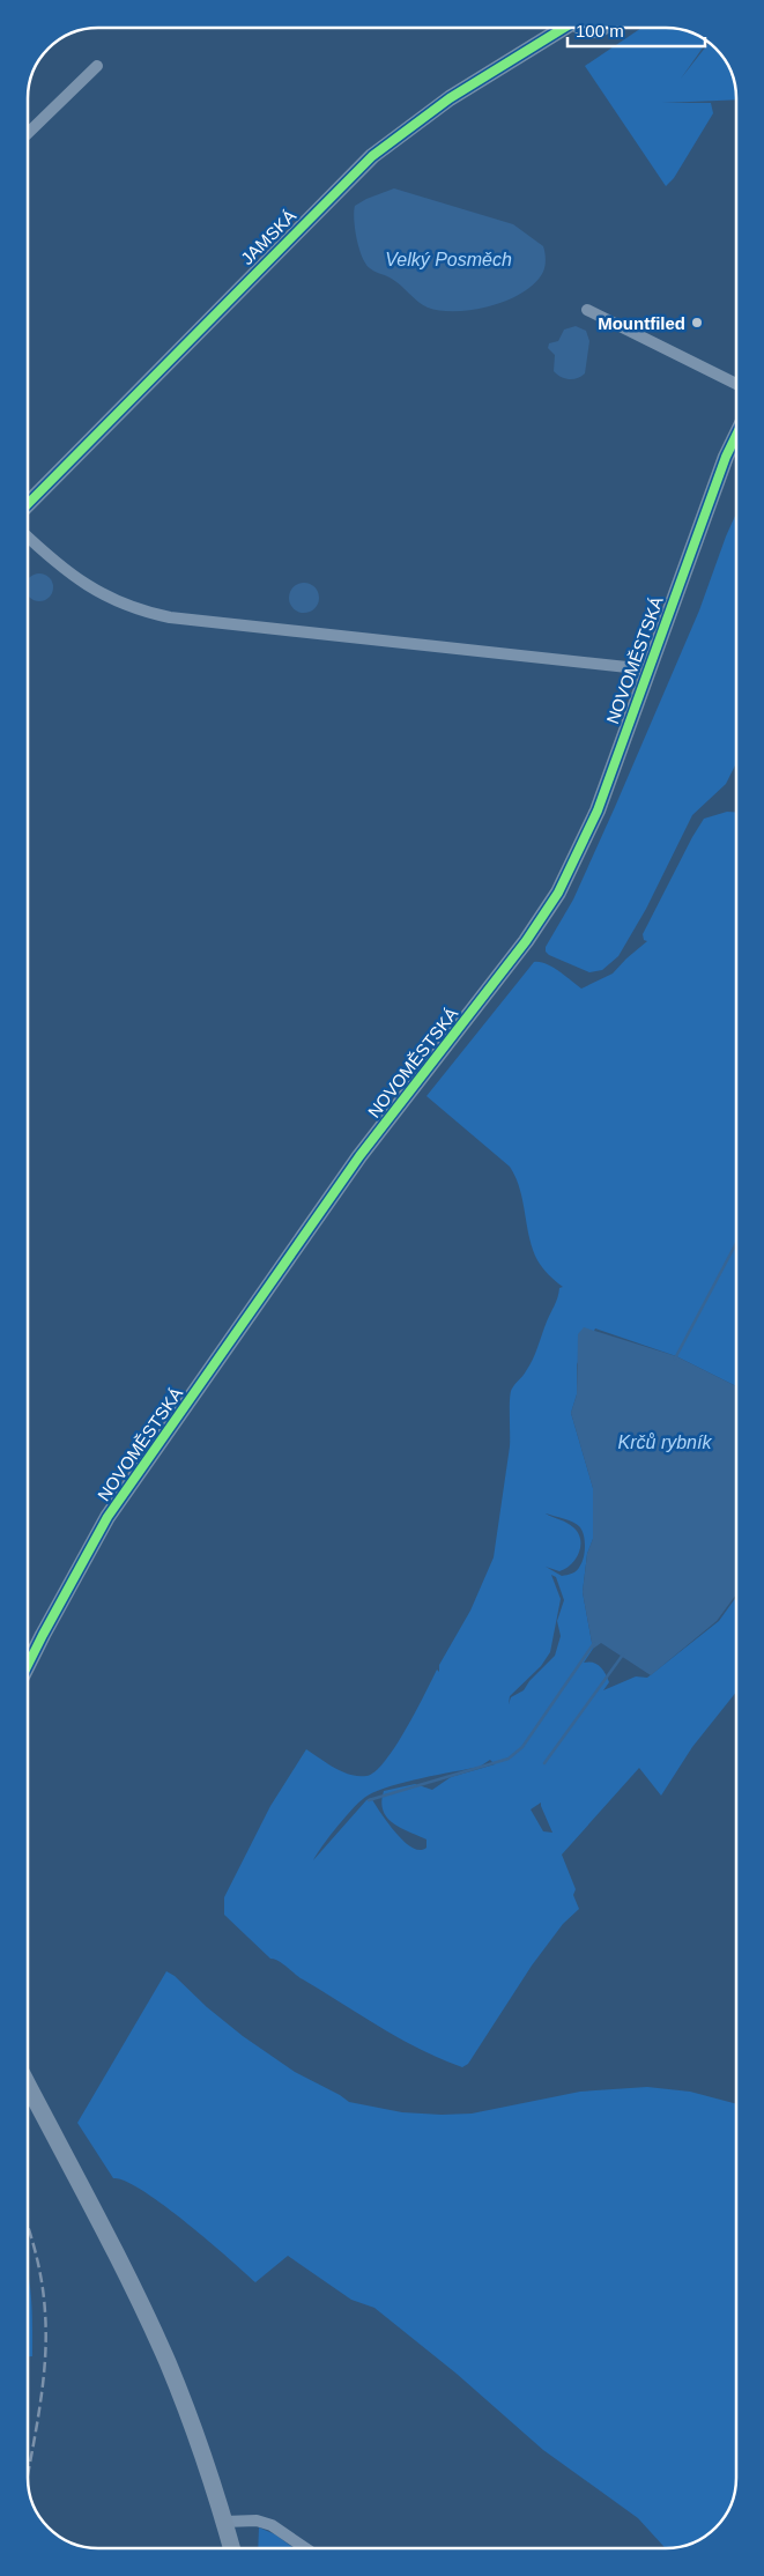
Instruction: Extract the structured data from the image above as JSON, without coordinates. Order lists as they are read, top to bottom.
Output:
{
  "streets": {
    "street": ["JAMSKÁ", "NOVOMĚSTSKÁ"]
  },
  "water": ["Velký Posměch", "Krčů rybník"],
  "places": ["Mountfiled"],
  "scale_bar": "100 m"
}
